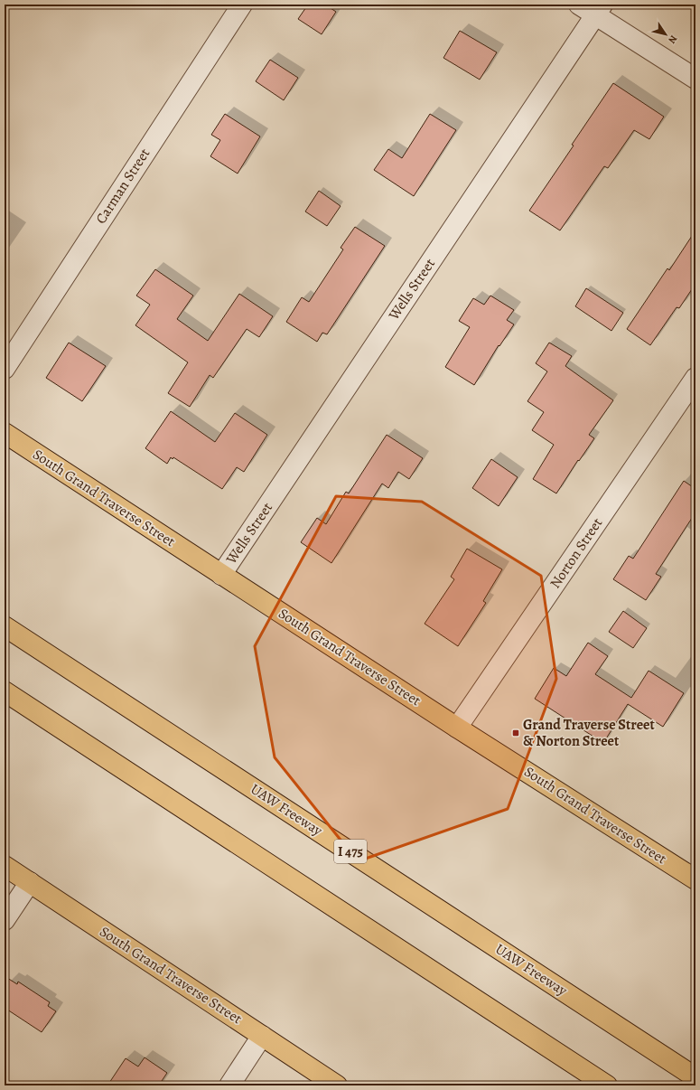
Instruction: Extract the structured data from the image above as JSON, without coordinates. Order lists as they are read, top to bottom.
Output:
{
  "streets": {
    "main road": ["South Grand Traverse Street", "UAW Freeway", "I 475"],
    "street": ["Carman Street", "Wells Street", "Norton Street"]
  },
  "crossings": [
    ["Wells Street", "South Grand Traverse Street"],
    ["South Grand Traverse Street", "Norton Street"]
  ],
  "places": {
    "transit": ["Grand Traverse Street & Norton Street"]
  },
  "north": "bottom right"
}
